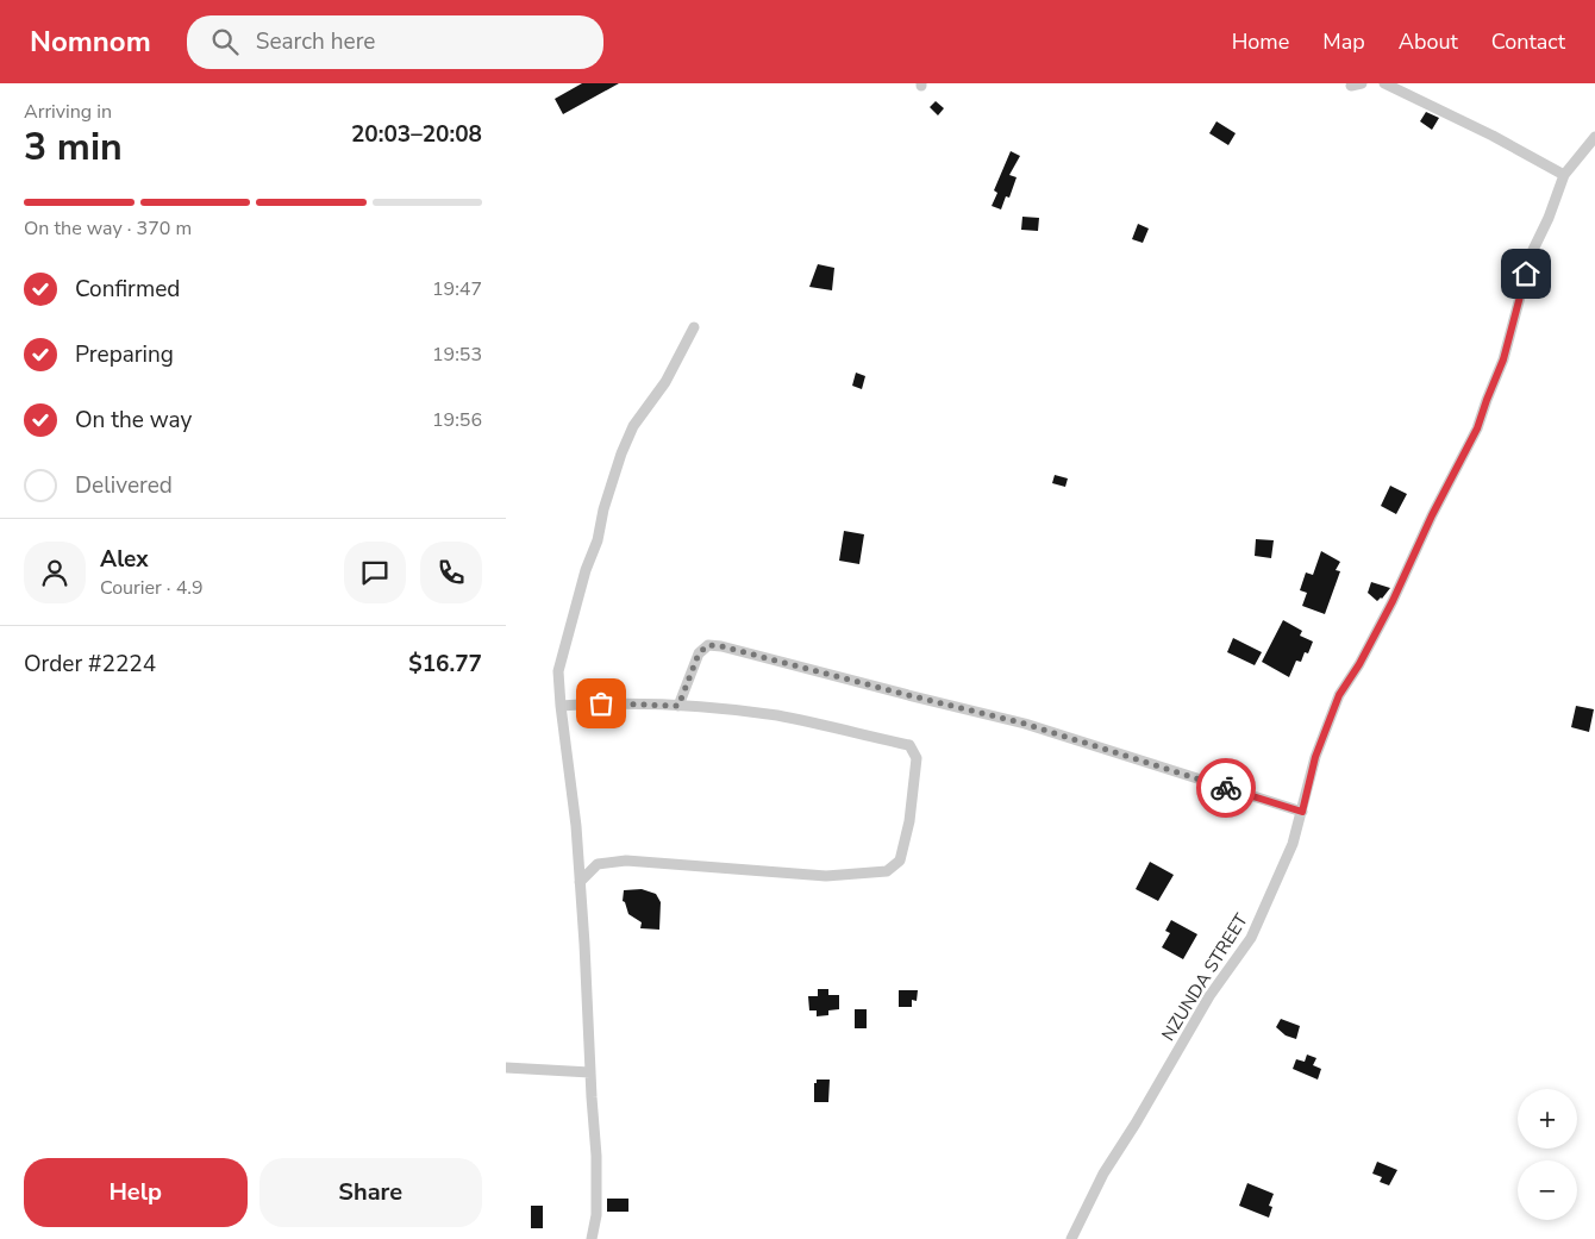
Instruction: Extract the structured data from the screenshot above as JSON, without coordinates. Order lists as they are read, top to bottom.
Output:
{
  "streets": {
    "street": ["NZUNDA STREET"]
  },
  "page": {
    "header": "Nomnom",
    "search": "Search here",
    "nav": [
      "Home",
      "Map",
      "About",
      "Contact"
    ],
    "heading": ["3 min", "Arriving in", "20:03–20:08"],
    "panel": [
      "Alex",
      "Courier · 4.9",
      "Order #2224",
      "$16.77"
    ],
    "bar": "On the way · 370 m",
    "list": [
      ["Confirmed", "19:47"],
      ["Preparing", "19:53"],
      ["On the way", "19:56"],
      "Delivered"
    ],
    "map_buttons": ["+", "−"],
    "buttons": ["Help", "Share"]
  }
}
